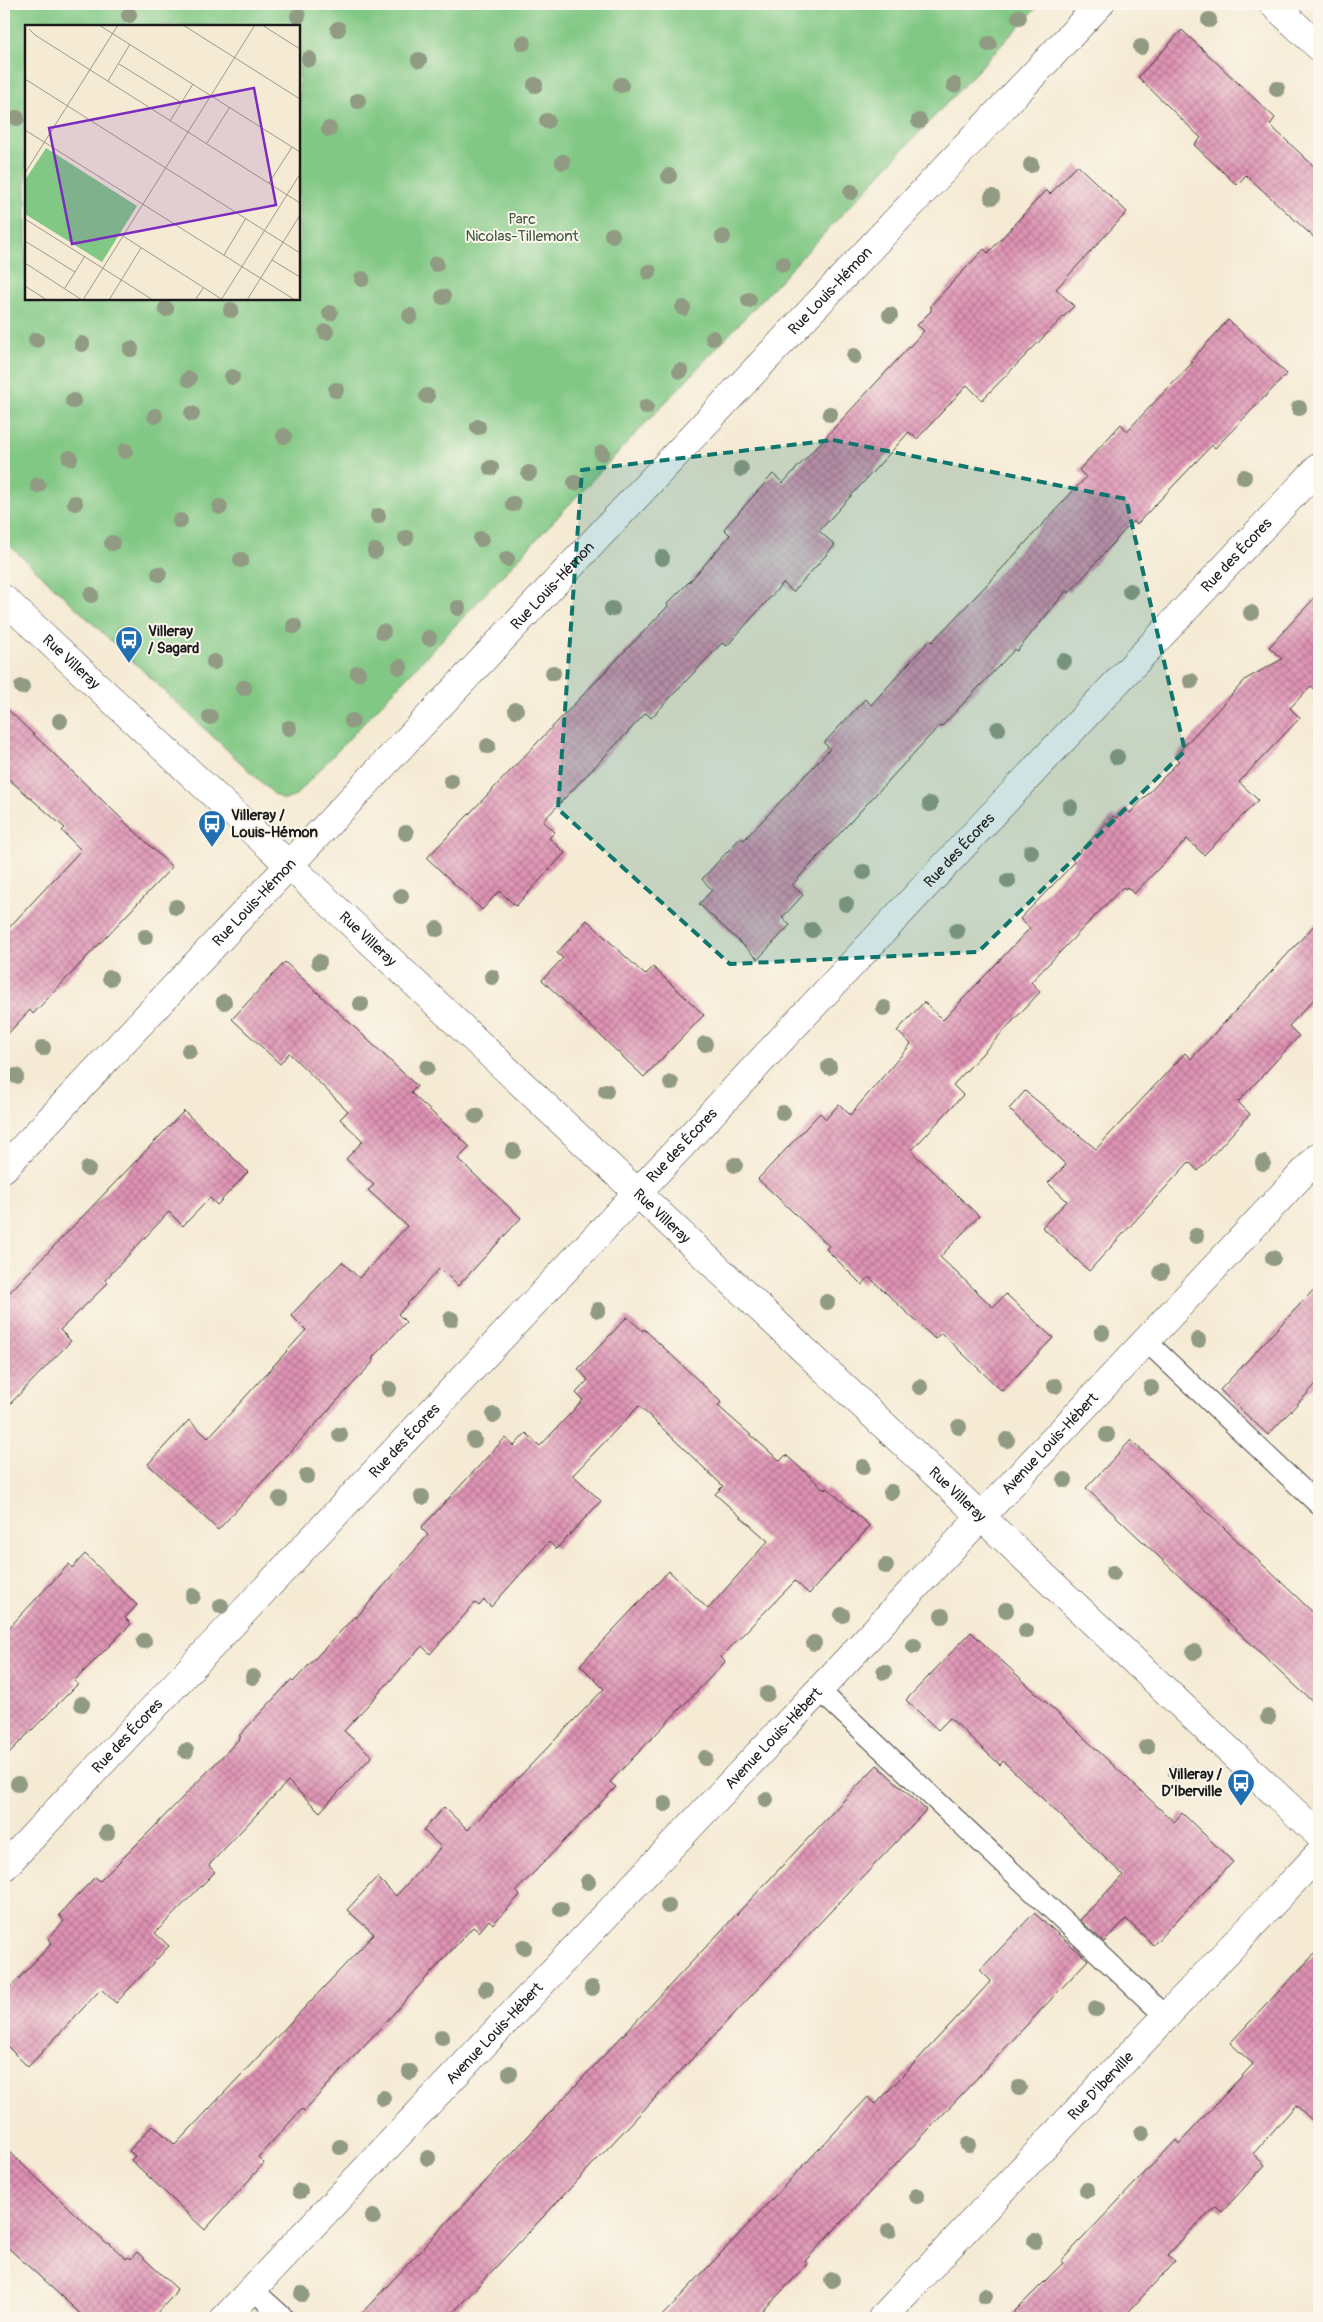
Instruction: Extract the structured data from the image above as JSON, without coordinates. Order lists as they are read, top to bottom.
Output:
{
  "streets": {
    "street": [
      "Rue Louis-Hémon",
      "Rue des Écores",
      "Rue Villeray",
      "Avenue Louis-Hébert",
      "Rue D'Iberville"
    ]
  },
  "crossings": [
    ["Rue Louis-Hémon", "Rue Villeray"],
    ["Rue des Écores", "Rue Villeray"],
    ["Rue Villeray", "Avenue Louis-Hébert"]
  ],
  "parks": ["Parc Nicolas-Tillemont"],
  "places": {
    "bus stop": ["Villeray / Sagard", "Villeray / Louis-Hémon", "Villeray / D'Iberville"]
  }
}
